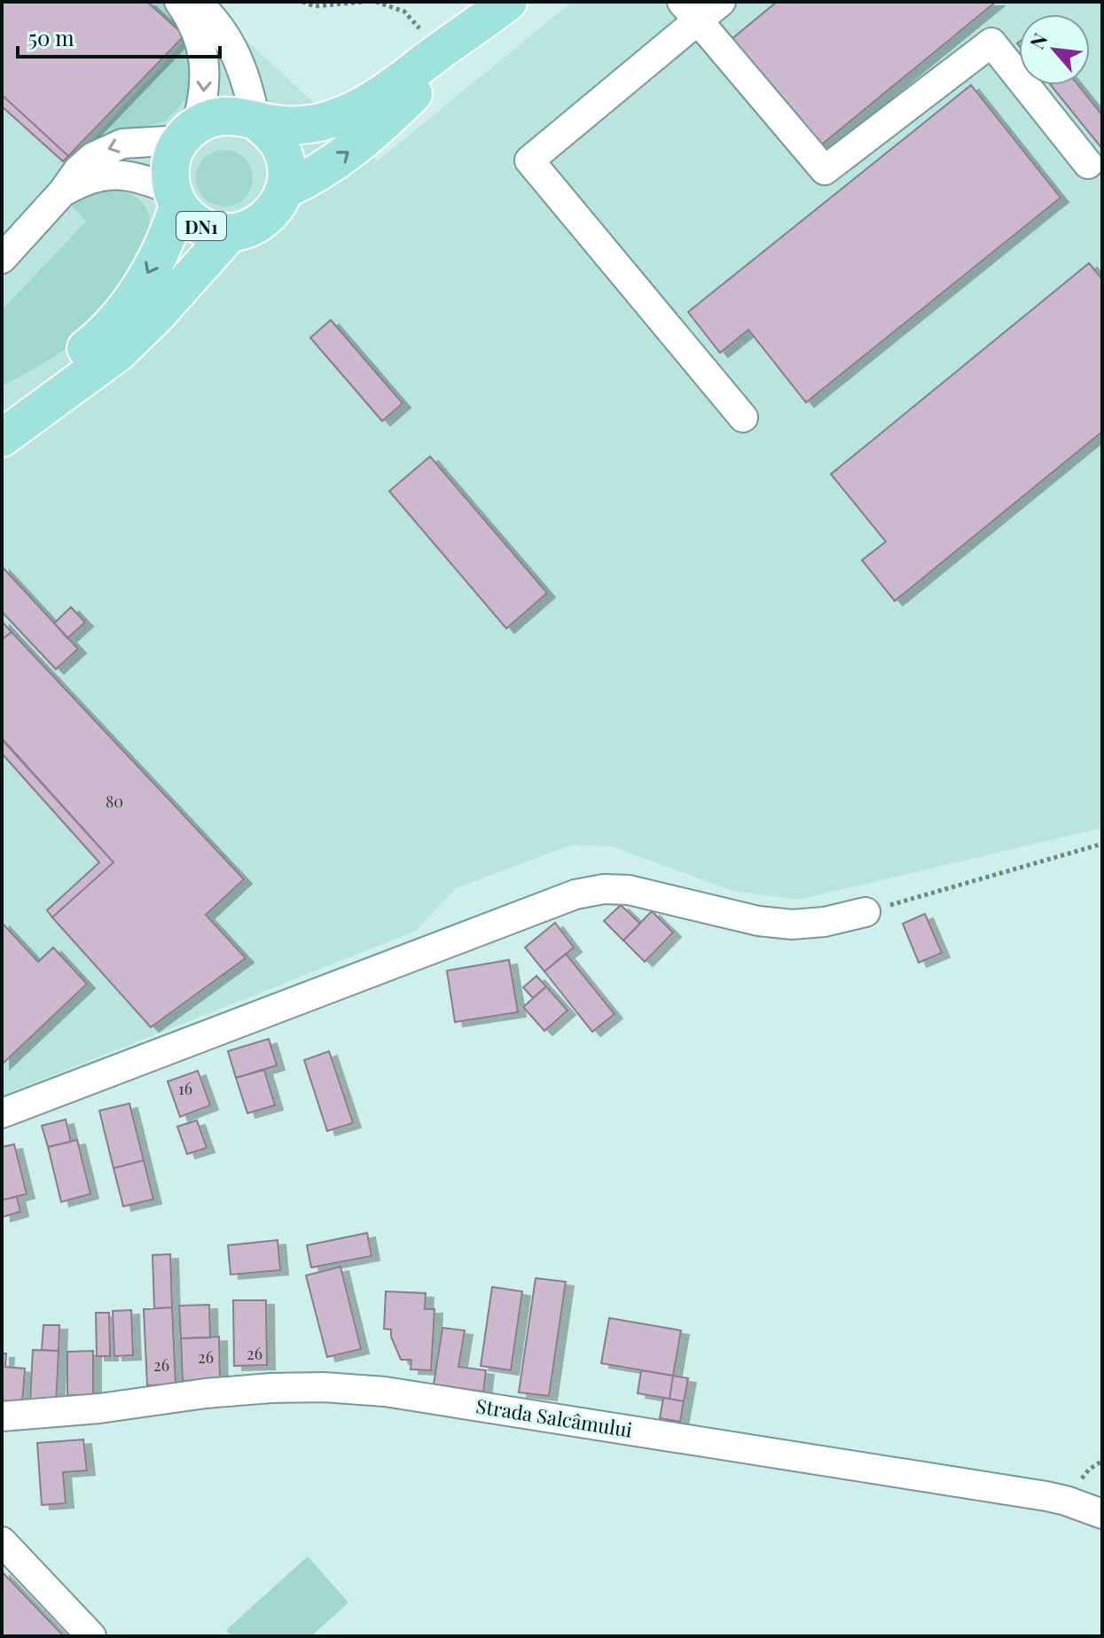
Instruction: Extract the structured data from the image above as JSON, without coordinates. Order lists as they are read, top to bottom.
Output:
{
  "streets": {
    "main road": ["DN1"],
    "street": ["Strada Salcâmului"]
  },
  "house_numbers": [
    "80",
    "16",
    "26",
    "26",
    "26"
  ],
  "scale_bar": "50 m",
  "north": "top left"
}
